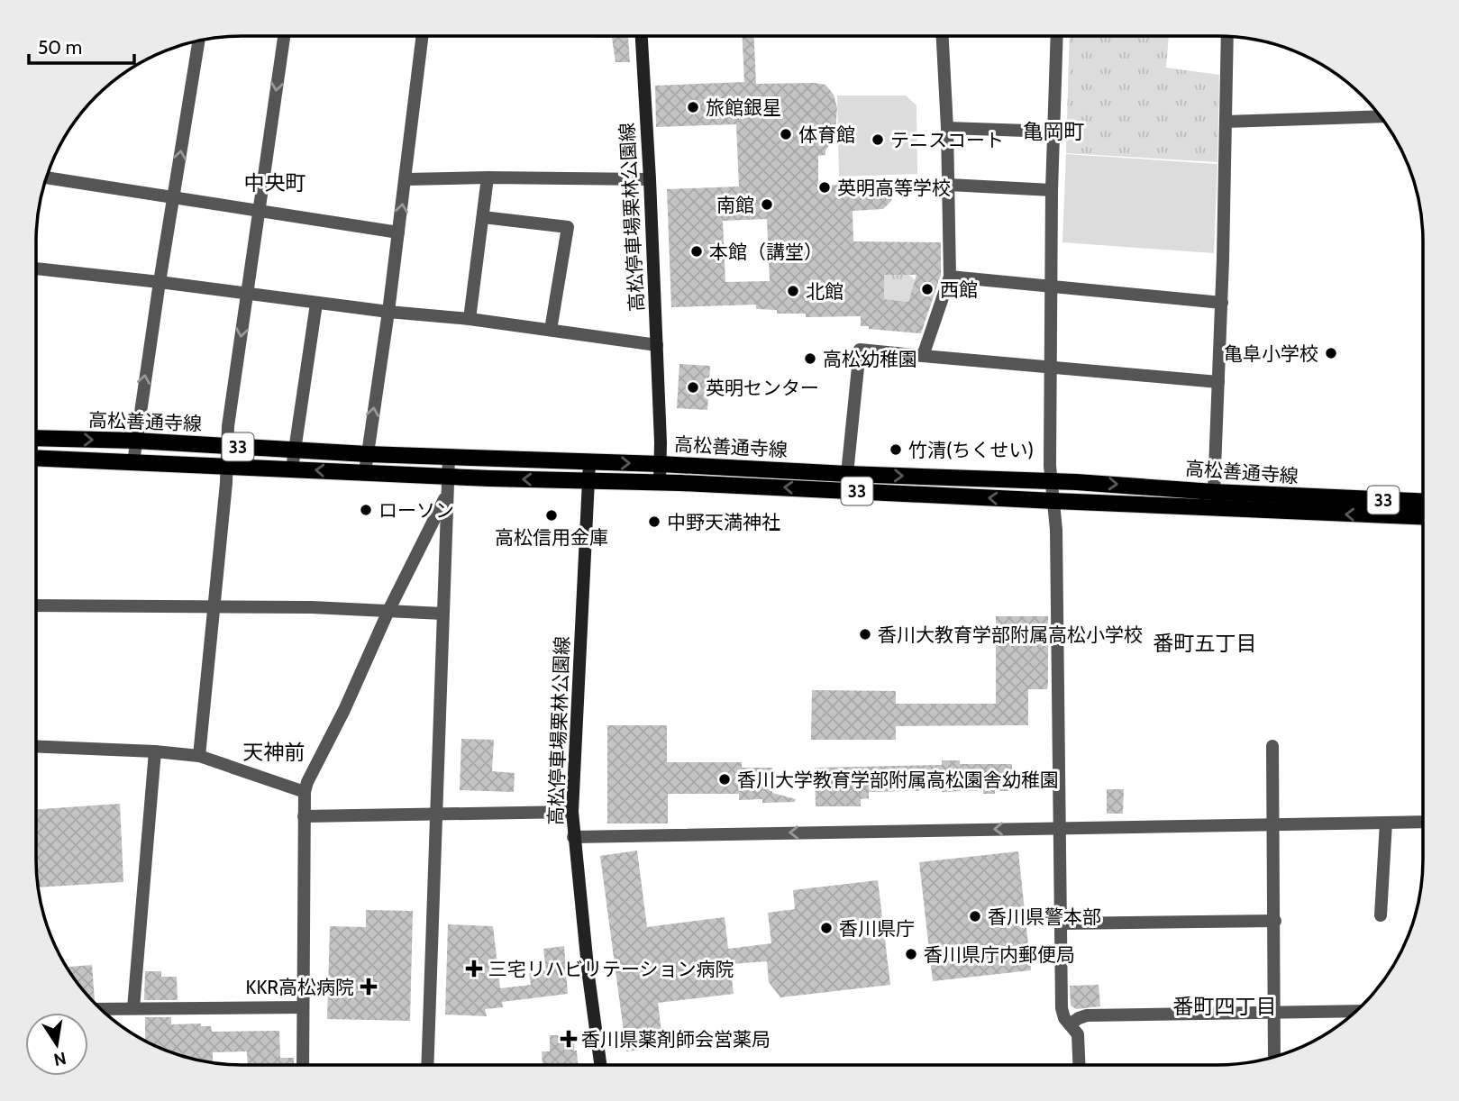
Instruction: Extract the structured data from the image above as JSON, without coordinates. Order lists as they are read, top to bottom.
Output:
{
  "streets": {
    "main road": ["高松停車場栗林公園線", "高松善通寺線", "33"]
  },
  "crossings": [
    ["高松停車場栗林公園線", "高松善通寺線"]
  ],
  "districts": [
    "亀岡町",
    "中央町",
    "番町五丁目",
    "天神前",
    "番町四丁目"
  ],
  "places": {
    "other": [
      "旅館銀星",
      "体育館",
      "テニスコート",
      "英明高等学校",
      "南館",
      "本館（講堂）",
      "西館",
      "北館",
      "亀阜小学校",
      "高松幼稚園",
      "英明センター",
      "竹清(ちくせい)",
      "ローソン",
      "高松信用金庫",
      "中野天満神社",
      "香川大教育学部附属高松小学校",
      "香川大学教育学部附属高松園舎幼稚園",
      "香川県警本部",
      "香川県庁",
      "香川県庁内郵便局"
    ],
    "health": ["三宅リハビリテーション病院", "KKR高松病院", "香川県薬剤師会営薬局"]
  },
  "scale_bar": "50 m",
  "north": "bottom"
}
